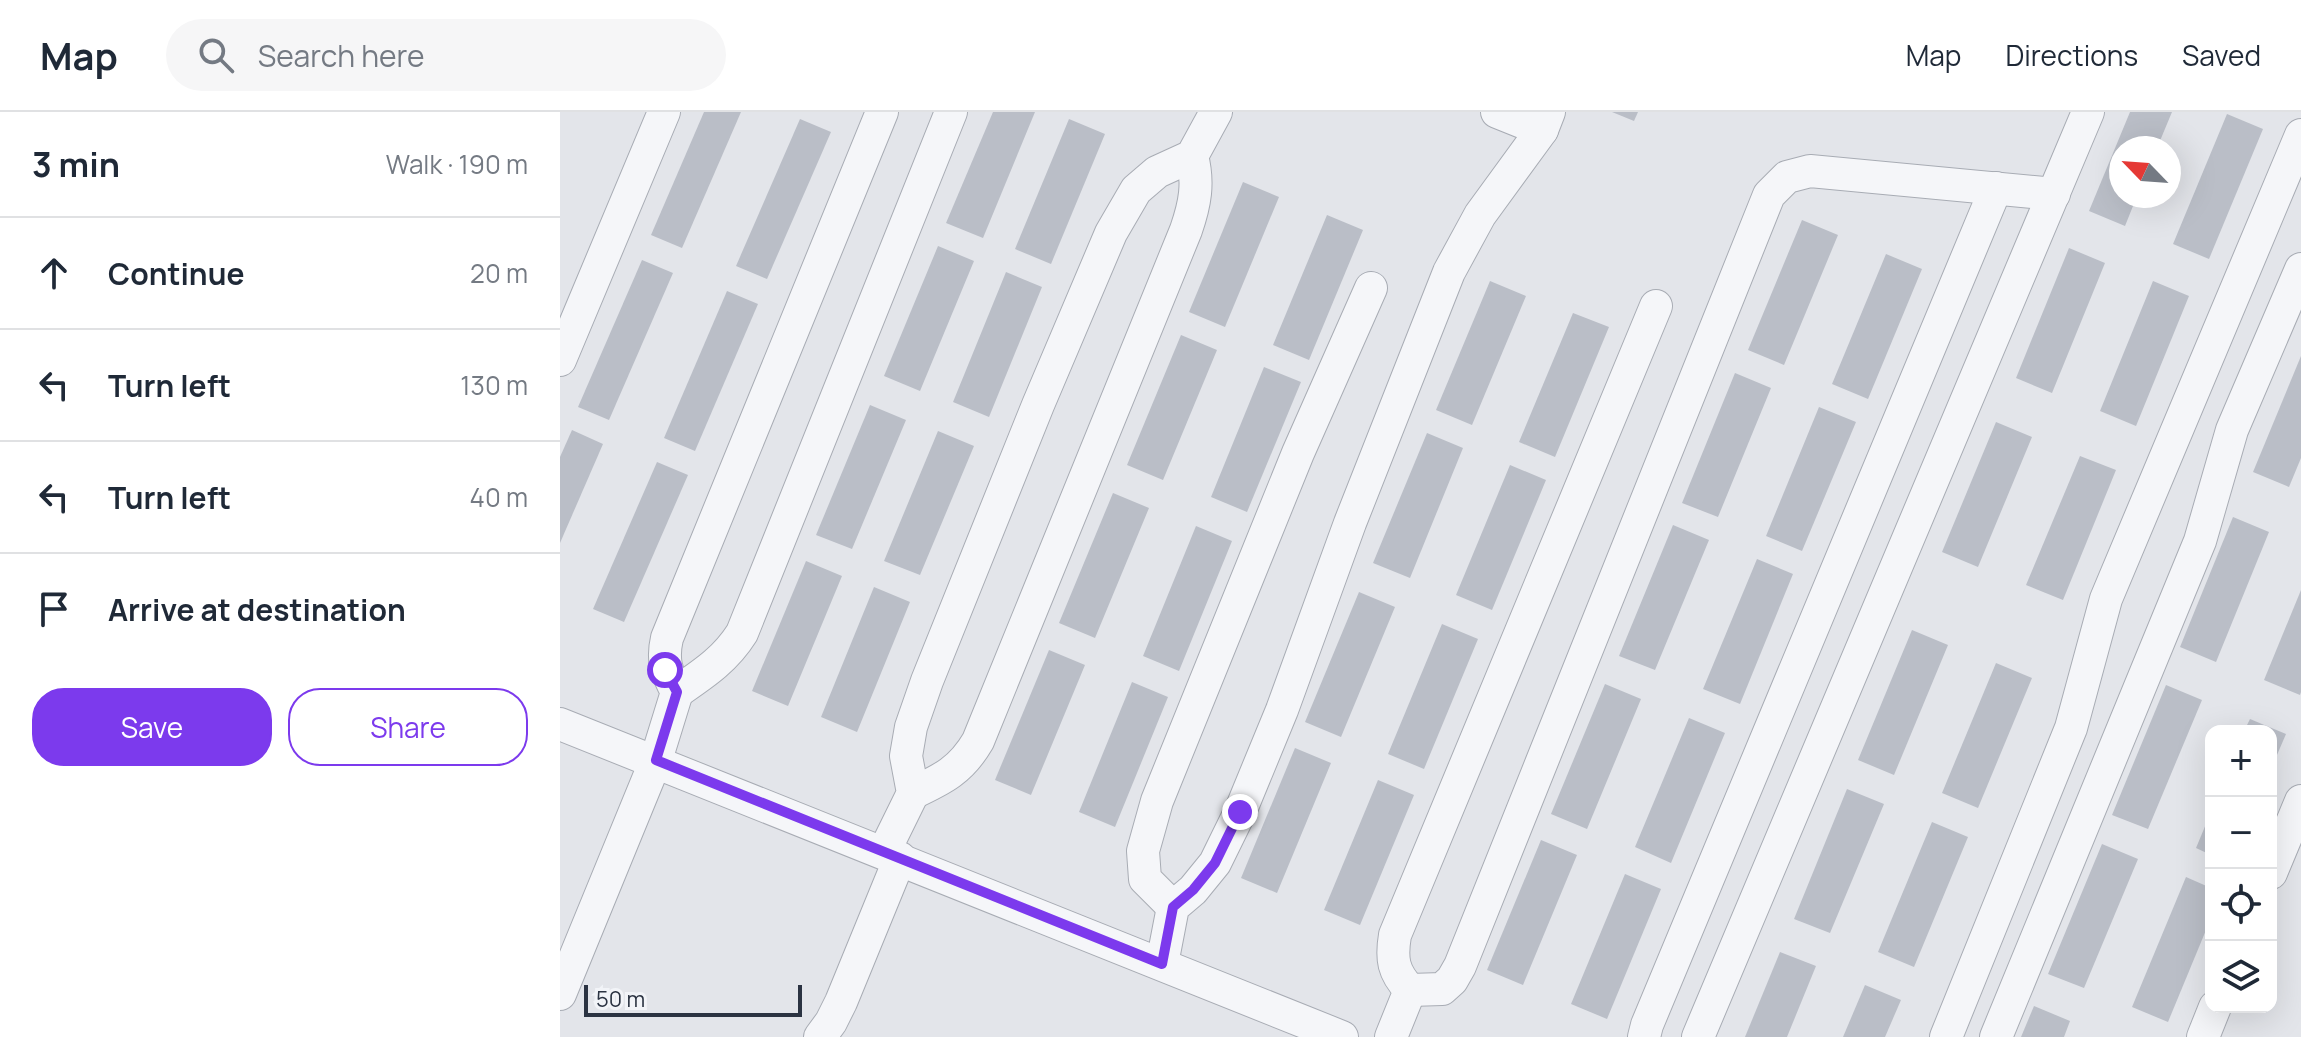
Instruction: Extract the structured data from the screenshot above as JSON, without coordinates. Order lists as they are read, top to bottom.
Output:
{
  "scale_bar": "50 m",
  "north": "top left",
  "page": {
    "header": "Map",
    "search": "Search here",
    "nav": ["Map", "Directions", "Saved"],
    "heading": ["3 min", "Walk · 190 m"],
    "list": [
      ["Continue", "20 m"],
      ["Turn left", "130 m"],
      ["Turn left", "40 m"],
      "Arrive at destination"
    ],
    "buttons": ["Save", "Share"],
    "map_buttons": ["+", "−"],
    "scale": "50 m"
  }
}
